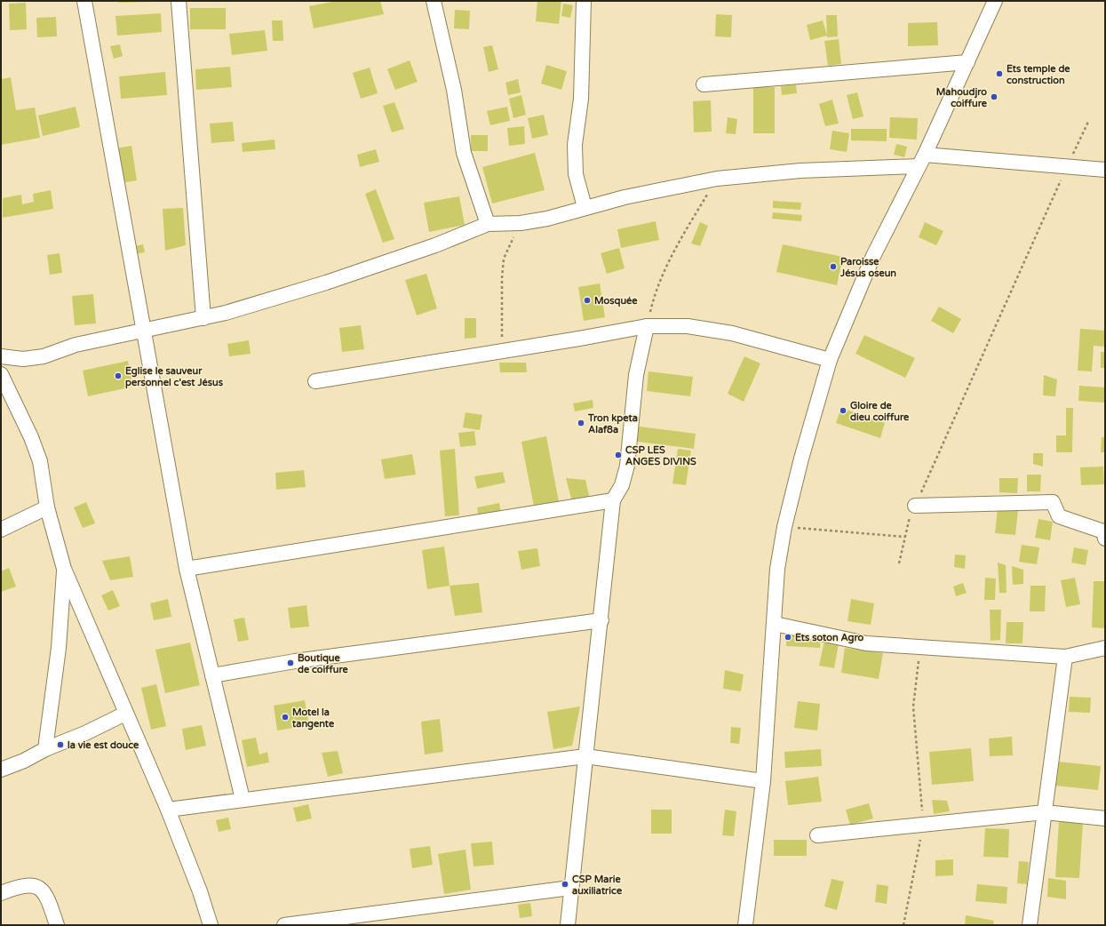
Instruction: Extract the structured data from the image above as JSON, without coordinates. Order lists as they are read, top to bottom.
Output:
{
  "places": [
    "Ets temple de construction",
    "Mahoudjro coiffure",
    "Paroisse Jésus oseun",
    "Mosquée",
    "Eglise le sauveur personnel c'est Jésus",
    "Gloire de dieu coiffure",
    "Tron kpeta Alaf8a",
    "CSP LES ANGES DIVINS",
    "Ets soton Agro",
    "Boutique de coiffure",
    "Motel la tangente",
    "la vie est douce",
    "CSP Marie auxiliatrice"
  ]
}
